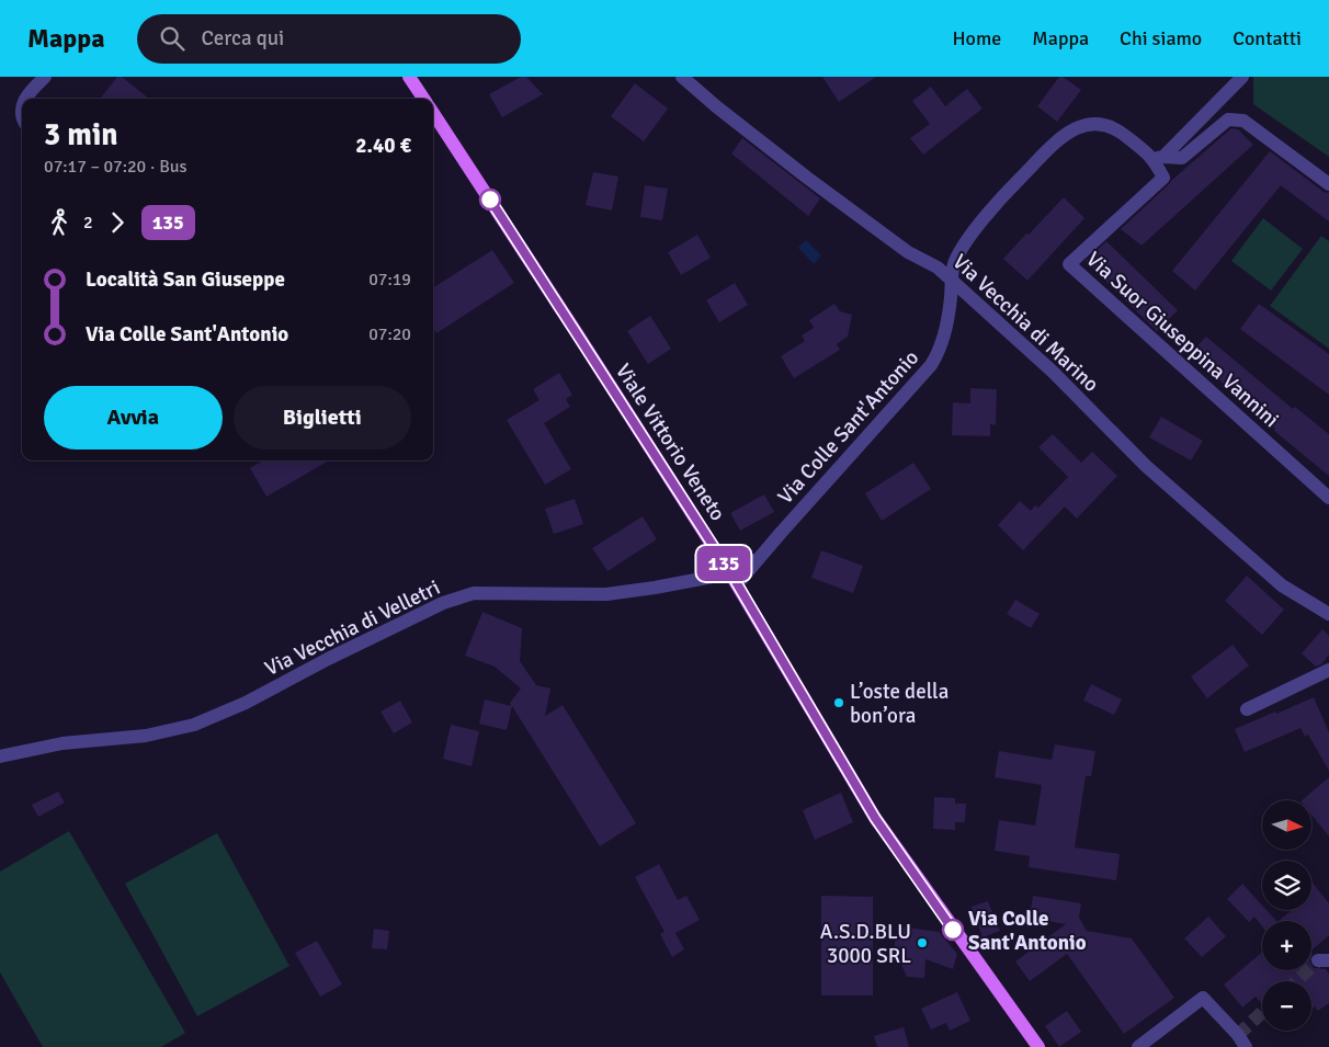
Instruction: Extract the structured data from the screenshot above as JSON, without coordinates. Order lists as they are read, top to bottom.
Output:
{
  "streets": {
    "main road": ["Viale Vittorio Veneto"],
    "street": [
      "Via Vecchia di Marino",
      "Via Suor Giuseppina Vannini",
      "Via Colle Sant'Antonio",
      "Via Vecchia di Velletri"
    ]
  },
  "crossings": [
    ["Via Vecchia di Marino", "Via Colle Sant'Antonio"],
    ["Via Colle Sant'Antonio", "Viale Vittorio Veneto"],
    ["Via Colle Sant'Antonio", "Via Vecchia di Velletri"],
    ["Viale Vittorio Veneto", "Via Vecchia di Velletri"]
  ],
  "places": ["L’oste della bon’ora", "Via Colle Sant'Antonio", "A.S.D.BLU 3000 SRL"],
  "lines": ["bus line 135"],
  "north": "right",
  "page": {
    "header": "Mappa",
    "search": "Cerca qui",
    "nav": [
      "Home",
      "Mappa",
      "Chi siamo",
      "Contatti"
    ],
    "on_map": "135",
    "heading": ["3 min", "07:17 – 07:20 · Bus", "2.40 €"],
    "legs": ["2", "135"],
    "list": [
      {
        "name": "Località San Giuseppe",
        "value": "07:19"
      },
      {
        "name": "Via Colle Sant'Antonio",
        "value": "07:20"
      }
    ],
    "buttons": ["Avvia", "Biglietti"],
    "map_buttons": ["+", "−"]
  }
}
